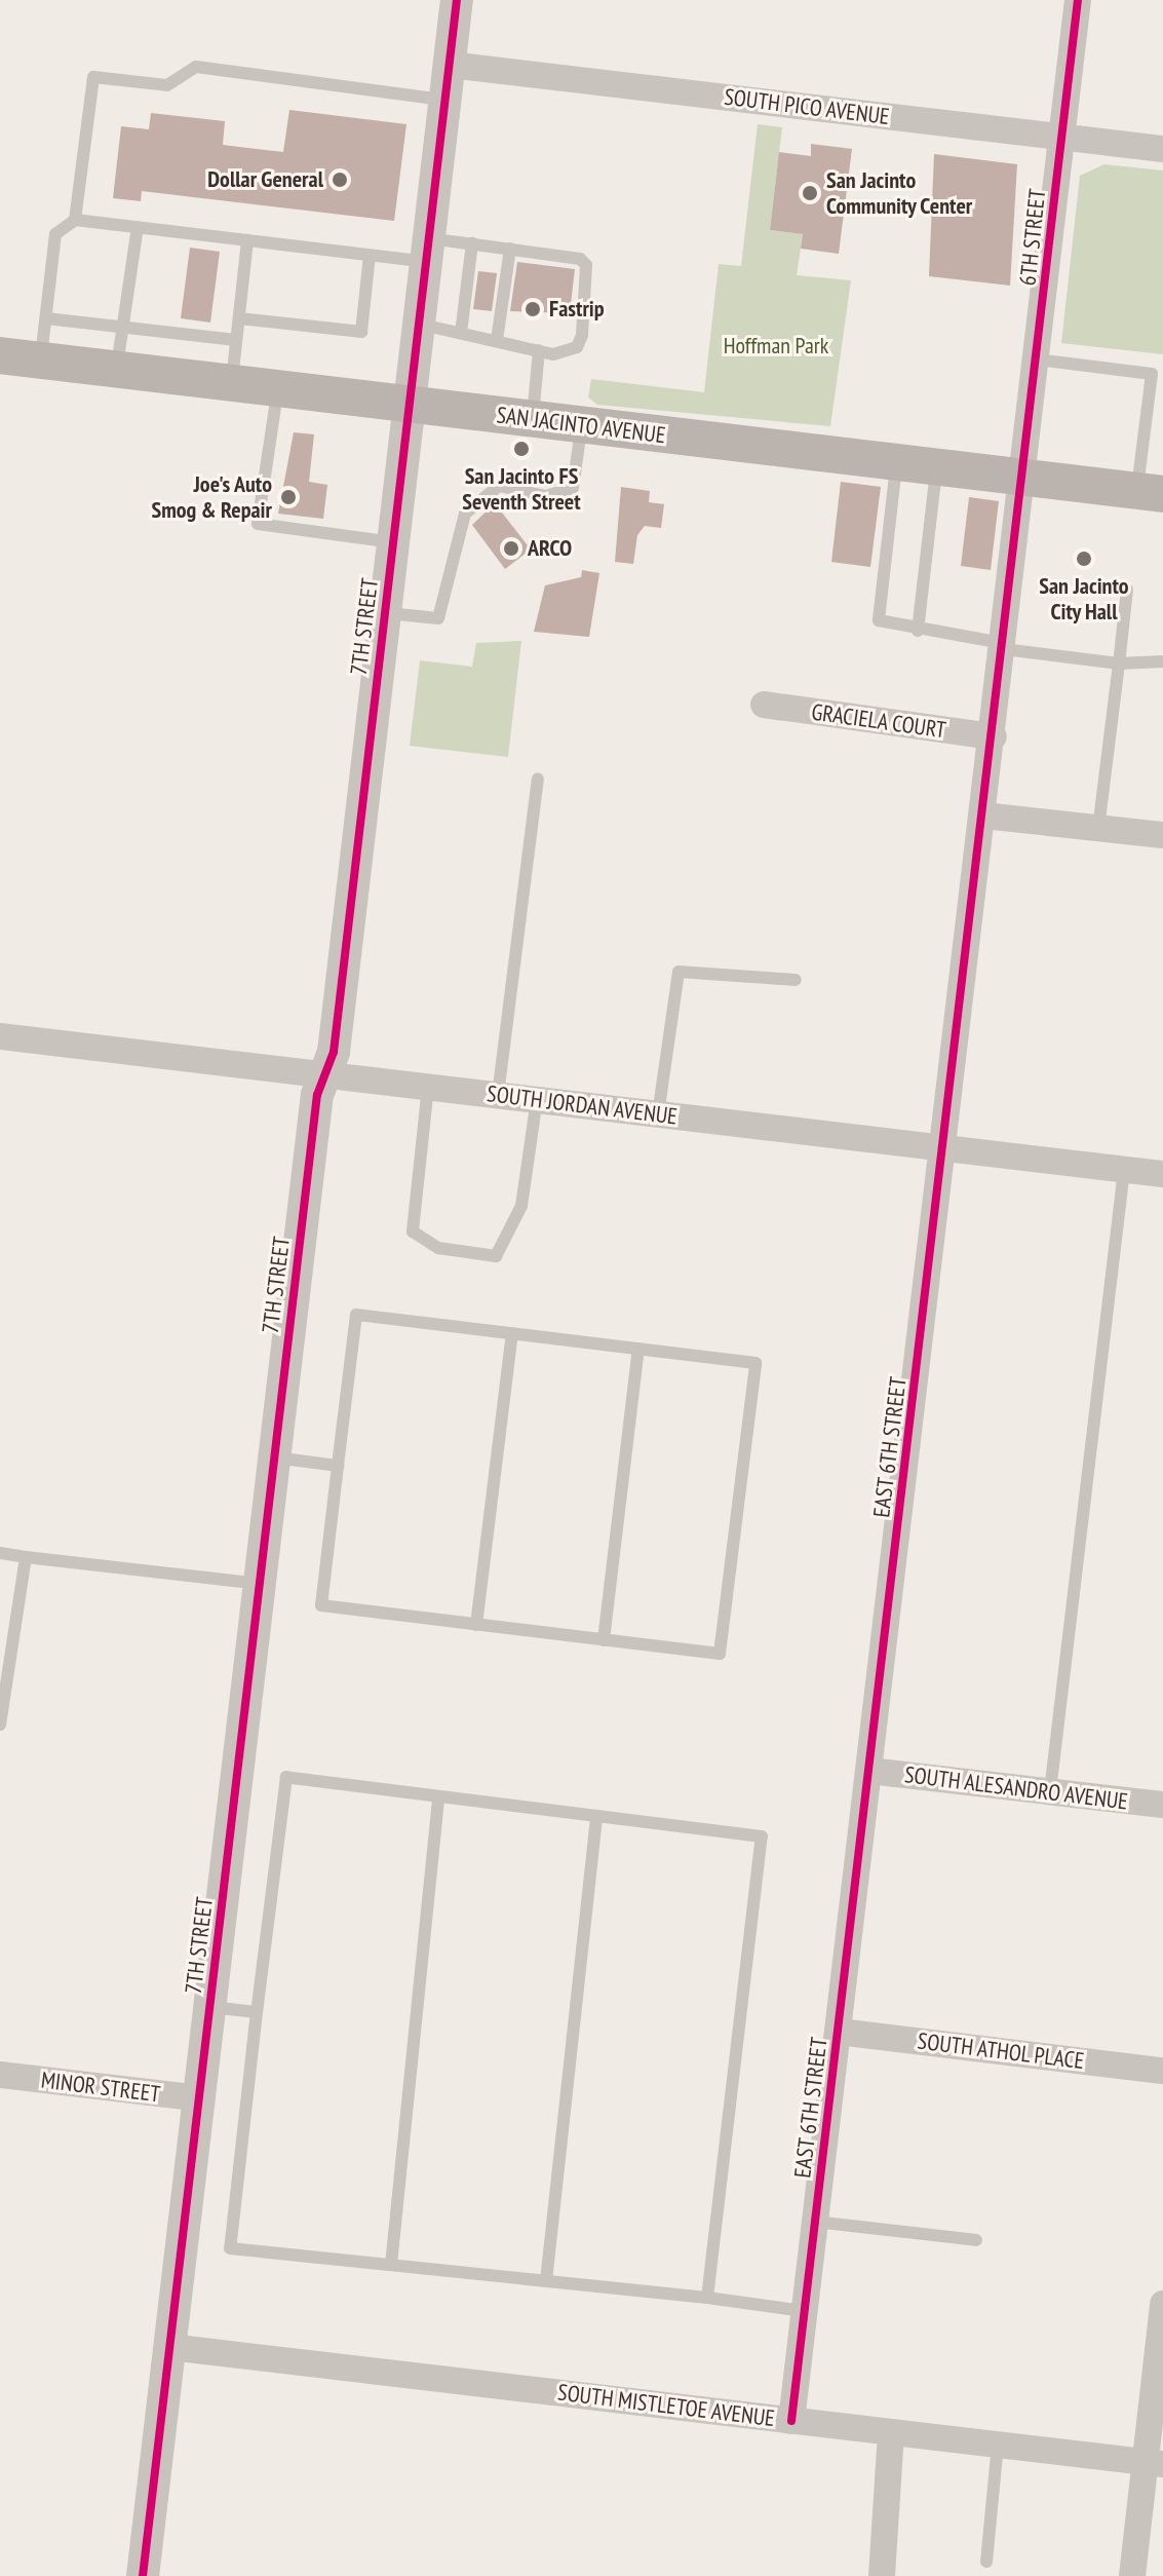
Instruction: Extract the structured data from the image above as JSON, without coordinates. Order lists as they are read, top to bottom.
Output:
{
  "streets": {
    "main road": ["SAN JACINTO AVENUE"],
    "street": [
      "SOUTH PICO AVENUE",
      "6TH STREET",
      "7TH STREET",
      "GRACIELA COURT",
      "SOUTH JORDAN AVENUE",
      "EAST 6TH STREET",
      "SOUTH ALESANDRO AVENUE",
      "SOUTH ATHOL PLACE",
      "MINOR STREET",
      "SOUTH MISTLETOE AVENUE"
    ]
  },
  "crossings": [
    ["SOUTH PICO AVENUE", "6TH STREET"],
    ["SOUTH PICO AVENUE", "7TH STREET"],
    ["6TH STREET", "SAN JACINTO AVENUE"],
    ["6TH STREET", "EAST 6TH STREET"],
    ["SAN JACINTO AVENUE", "7TH STREET"],
    ["SAN JACINTO AVENUE", "EAST 6TH STREET"],
    ["7TH STREET", "SOUTH JORDAN AVENUE"],
    ["7TH STREET", "MINOR STREET"],
    ["7TH STREET", "SOUTH MISTLETOE AVENUE"],
    ["GRACIELA COURT", "EAST 6TH STREET"],
    ["SOUTH JORDAN AVENUE", "EAST 6TH STREET"],
    ["EAST 6TH STREET", "SOUTH ALESANDRO AVENUE"],
    ["EAST 6TH STREET", "SOUTH ATHOL PLACE"],
    ["EAST 6TH STREET", "SOUTH MISTLETOE AVENUE"]
  ],
  "parks": ["Hoffman Park"],
  "places": [
    "Dollar General",
    "San Jacinto Community Center",
    "Fastrip",
    "San Jacinto FS Seventh Street",
    "Joe's Auto Smog & Repair",
    "ARCO",
    "San Jacinto City Hall"
  ]
}
